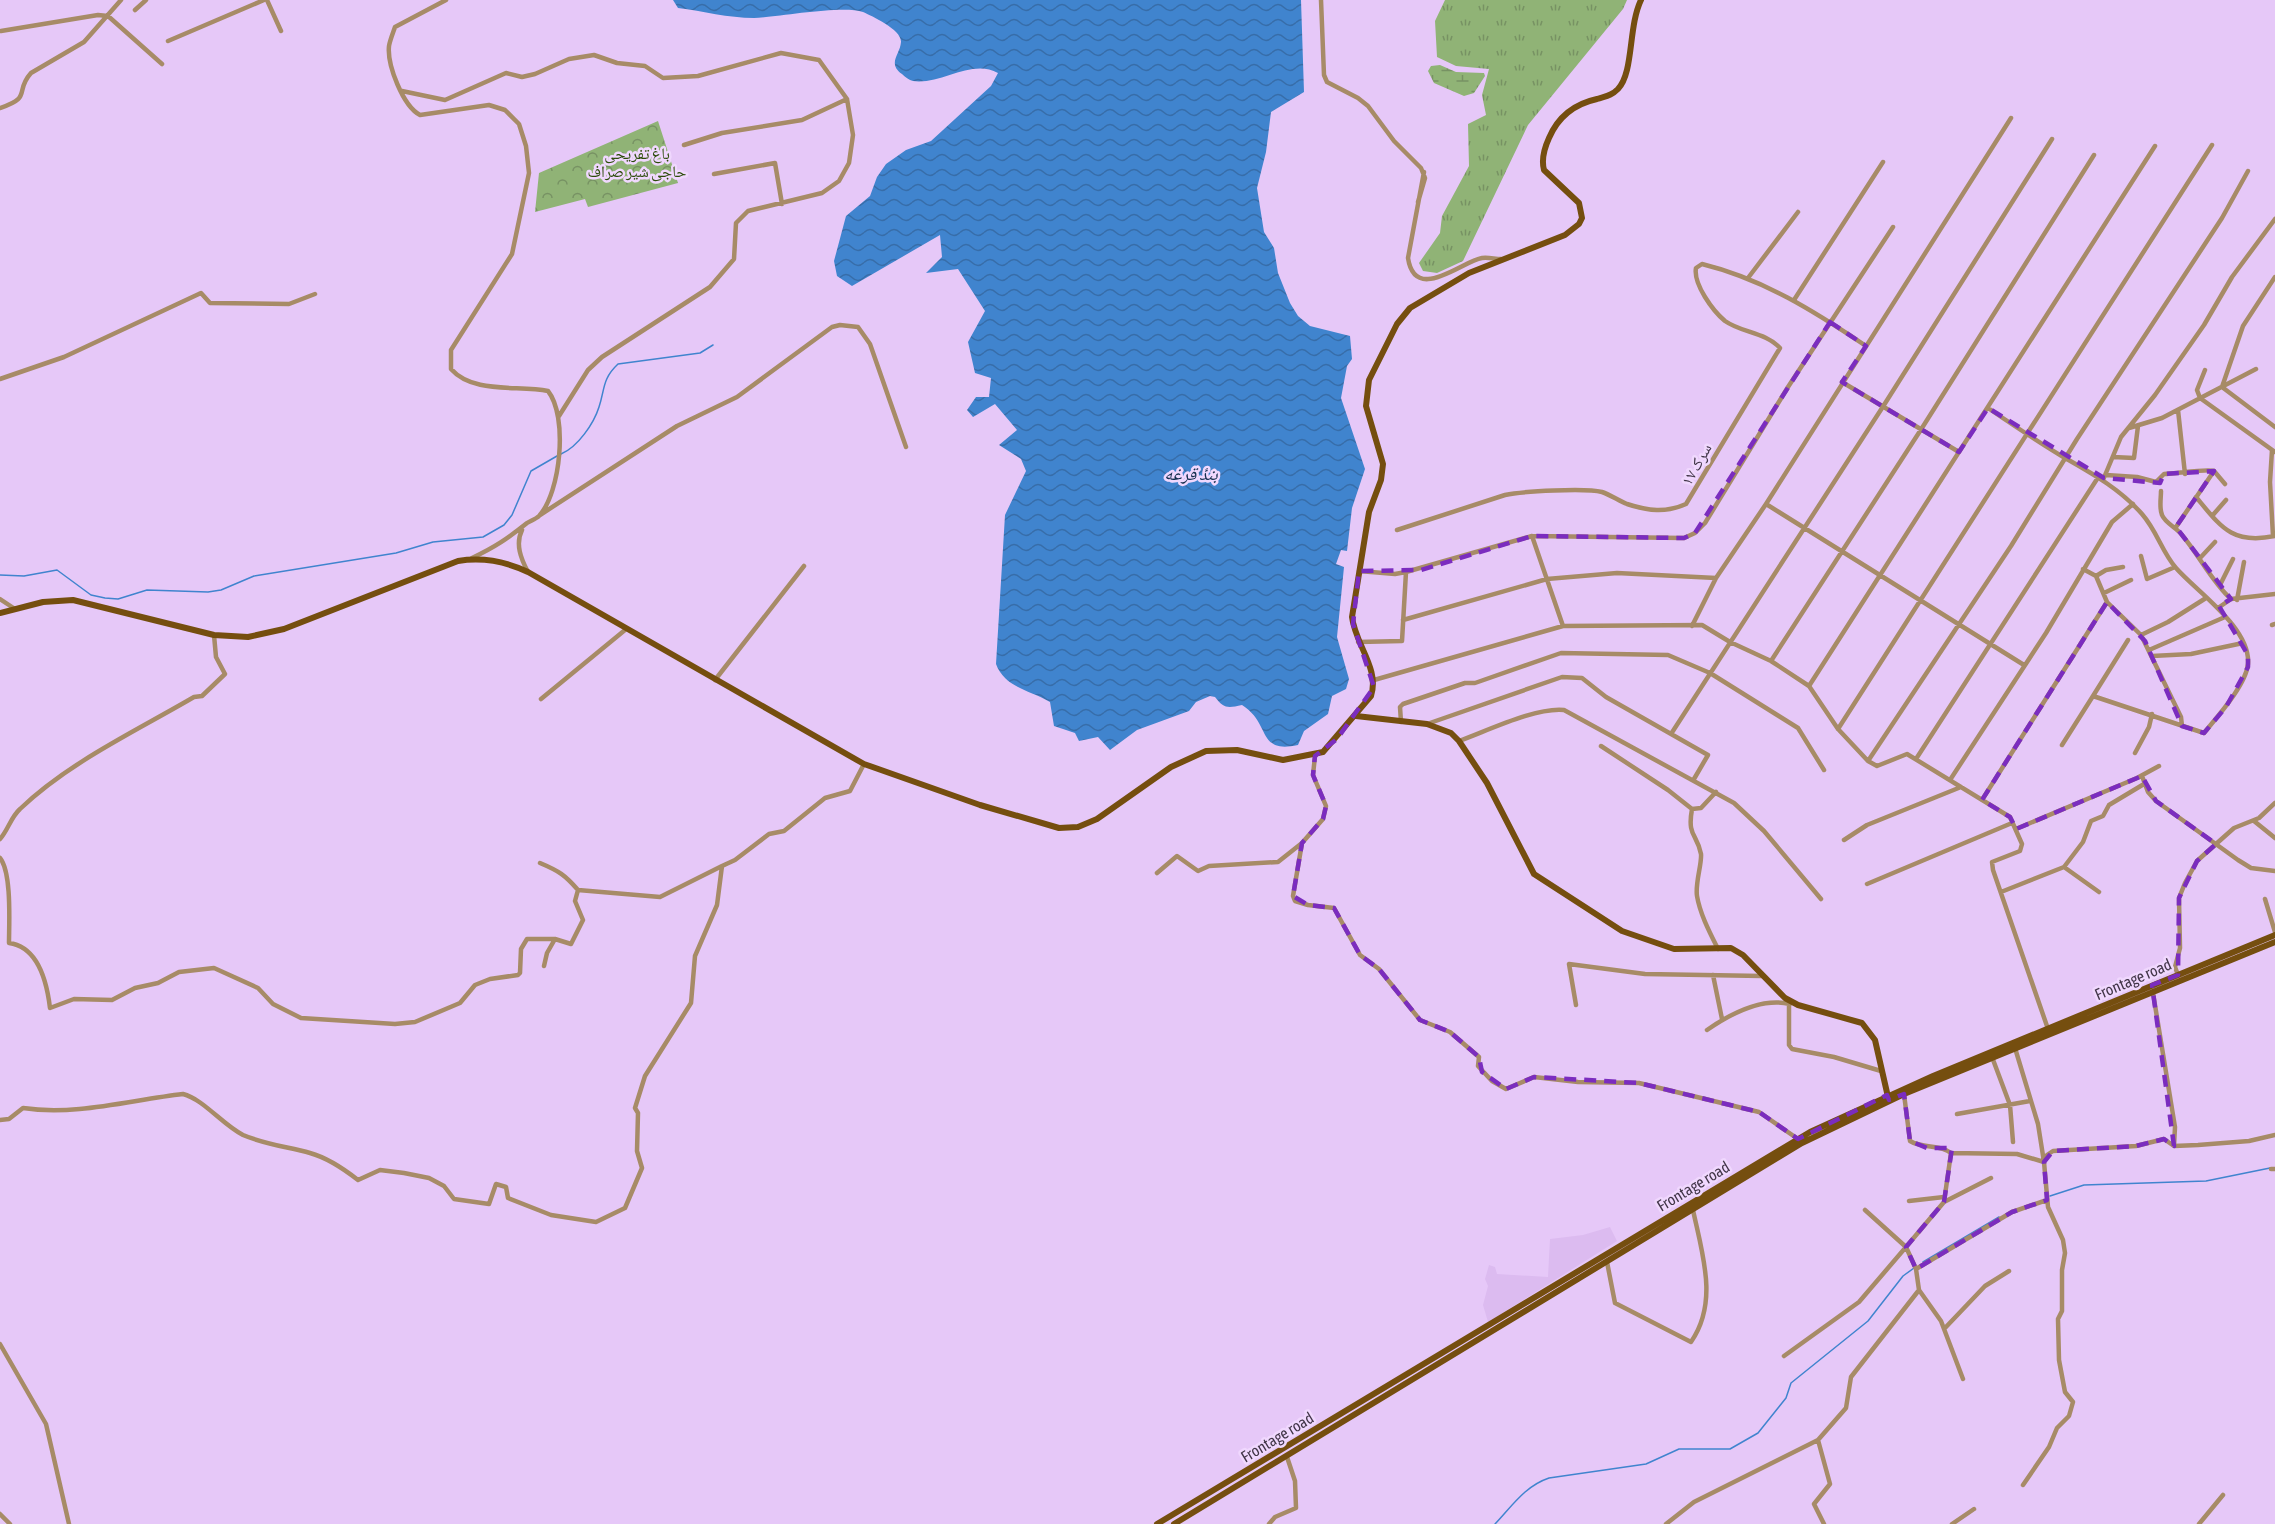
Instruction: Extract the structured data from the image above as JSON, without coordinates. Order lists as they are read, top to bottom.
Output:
{
  "streets": {
    "main road": ["Frontage road"],
    "street": ["سرک ۱۷"]
  },
  "water": ["بندٔ قرغه"],
  "parks": ["باغ تفریحی حاجی شیر صراف"]
}
